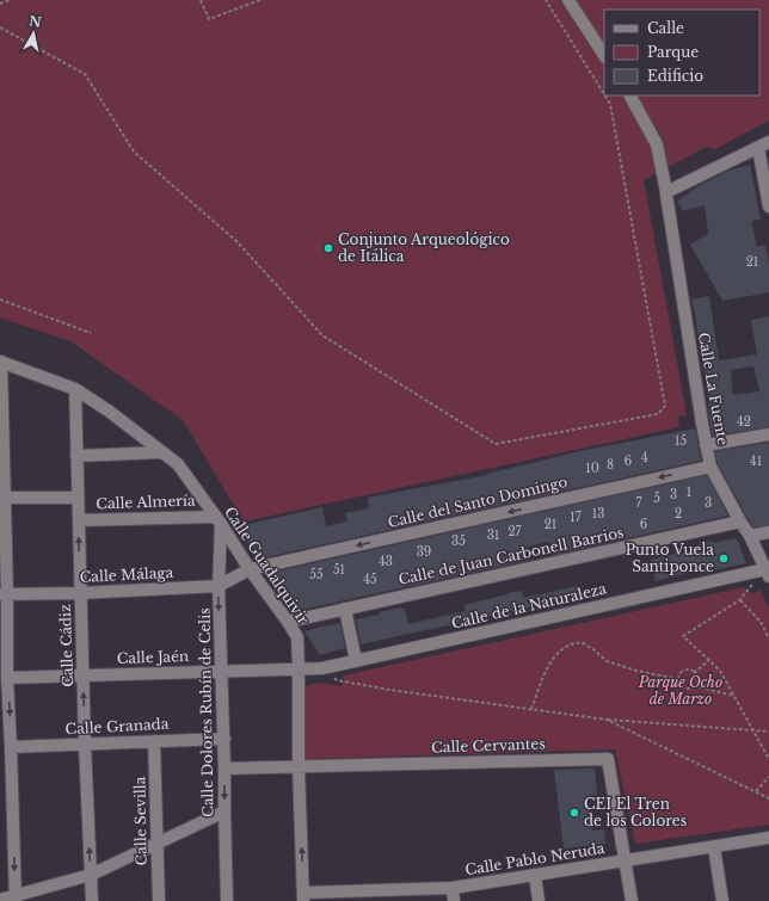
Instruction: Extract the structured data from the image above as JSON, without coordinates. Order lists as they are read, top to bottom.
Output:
{
  "streets": {
    "street": [
      "Calle La Fuente",
      "Calle Almería",
      "Calle del Santo Domingo",
      "Calle de Juan Carbonell Barrios",
      "Calle Guadalquivir",
      "Calle Málaga",
      "Calle de la Naturaleza",
      "Calle Cádiz",
      "Calle Jaén",
      "Calle Dolores Rubín de Celis",
      "Calle Granada",
      "Calle Cervantes",
      "Calle Sevilla",
      "Calle Pablo Neruda"
    ]
  },
  "crossings": [
    ["Calle La Fuente", "Calle del Santo Domingo"],
    ["Calle La Fuente", "Calle de Juan Carbonell Barrios"],
    ["Calle La Fuente", "Calle de la Naturaleza"],
    ["Calle Almería", "Calle Guadalquivir"],
    ["Calle Almería", "Calle Cádiz"],
    ["Calle Almería", "Calle Dolores Rubín de Celis"],
    ["Calle del Santo Domingo", "Calle Guadalquivir"],
    ["Calle del Santo Domingo", "Calle Málaga"],
    ["Calle de Juan Carbonell Barrios", "Calle Guadalquivir"],
    ["Calle Guadalquivir", "Calle Málaga"],
    ["Calle Guadalquivir", "Calle de la Naturaleza"],
    ["Calle Guadalquivir", "Calle Cádiz"],
    ["Calle Guadalquivir", "Calle Jaén"],
    ["Calle Guadalquivir", "Calle Dolores Rubín de Celis"],
    ["Calle Guadalquivir", "Calle Cervantes"],
    ["Calle Guadalquivir", "Calle Pablo Neruda"],
    ["Calle Málaga", "Calle Cádiz"],
    ["Calle Málaga", "Calle Dolores Rubín de Celis"],
    ["Calle de la Naturaleza", "Calle Jaén"],
    ["Calle Cádiz", "Calle Jaén"],
    ["Calle Cádiz", "Calle Granada"],
    ["Calle Jaén", "Calle Dolores Rubín de Celis"],
    ["Calle Dolores Rubín de Celis", "Calle Granada"],
    ["Calle Dolores Rubín de Celis", "Calle Cervantes"],
    ["Calle Granada", "Calle Sevilla"],
    ["Calle Cervantes", "Calle Pablo Neruda"]
  ],
  "one_way": ["Calle del Santo Domingo"],
  "parks": ["Parque Ocho de Marzo"],
  "places": ["Conjunto Arqueológico de Itálica", "Punto Vuela Santiponce", "CEI El Tren de los Colores"],
  "house_numbers": [
    "21",
    "42",
    "15",
    "4",
    "6",
    "41",
    "8",
    "10",
    "1",
    "3",
    "5",
    "7",
    "3",
    "13",
    "2",
    "17",
    "21",
    "6",
    "27",
    "31",
    "35",
    "39",
    "43",
    "51",
    "55",
    "45"
  ],
  "legend": ["Calle", "Parque", "Edificio"],
  "north": "top"
}
